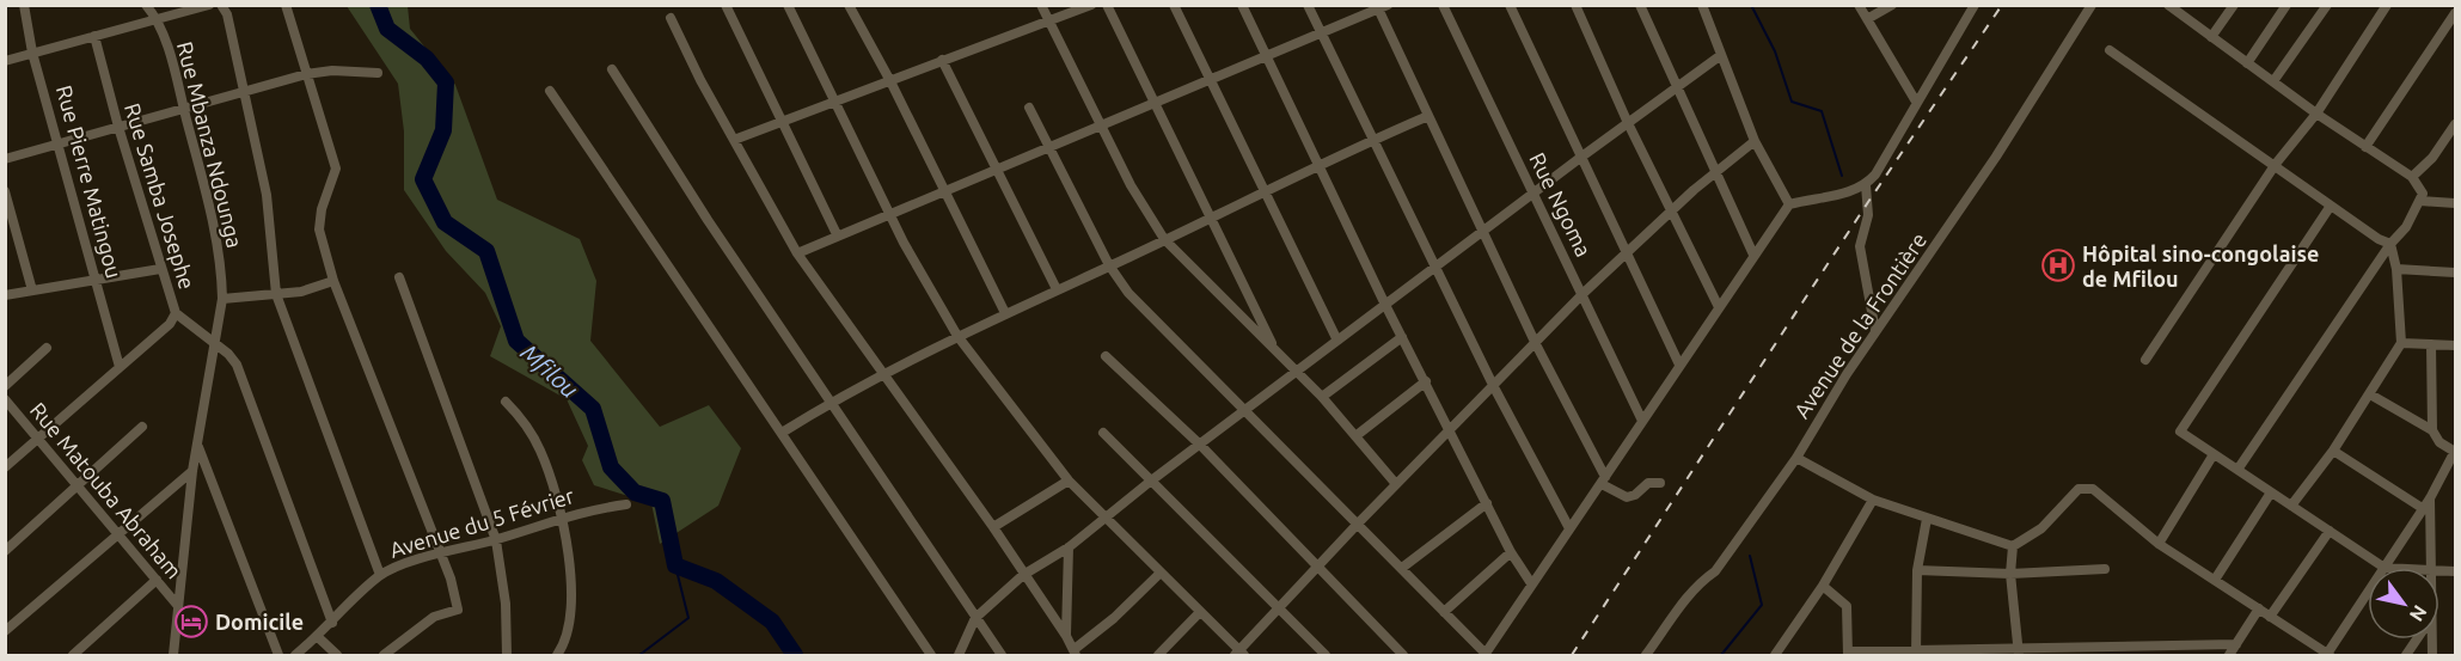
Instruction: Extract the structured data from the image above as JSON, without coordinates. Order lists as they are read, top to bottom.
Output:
{
  "streets": {
    "street": [
      "Rue Mbanza Ndounga",
      "Rue Pierre Matingou",
      "Rue Samba Josephe",
      "Rue Ngoma",
      "Avenue de la Frontière",
      "Rue Matouba Abraham",
      "Avenue du 5 Février"
    ]
  },
  "crossings": [
    ["Rue Mbanza Ndounga", "Rue Samba Josephe"],
    ["Rue Mbanza Ndounga", "Rue Matouba Abraham"],
    ["Rue Samba Josephe", "Avenue du 5 Février"]
  ],
  "water": ["Mfilou"],
  "places": {
    "hospital": ["Hôpital sino-congolaise de Mfilou"],
    "hotel": ["Domicile"]
  },
  "north": "bottom right"
}
